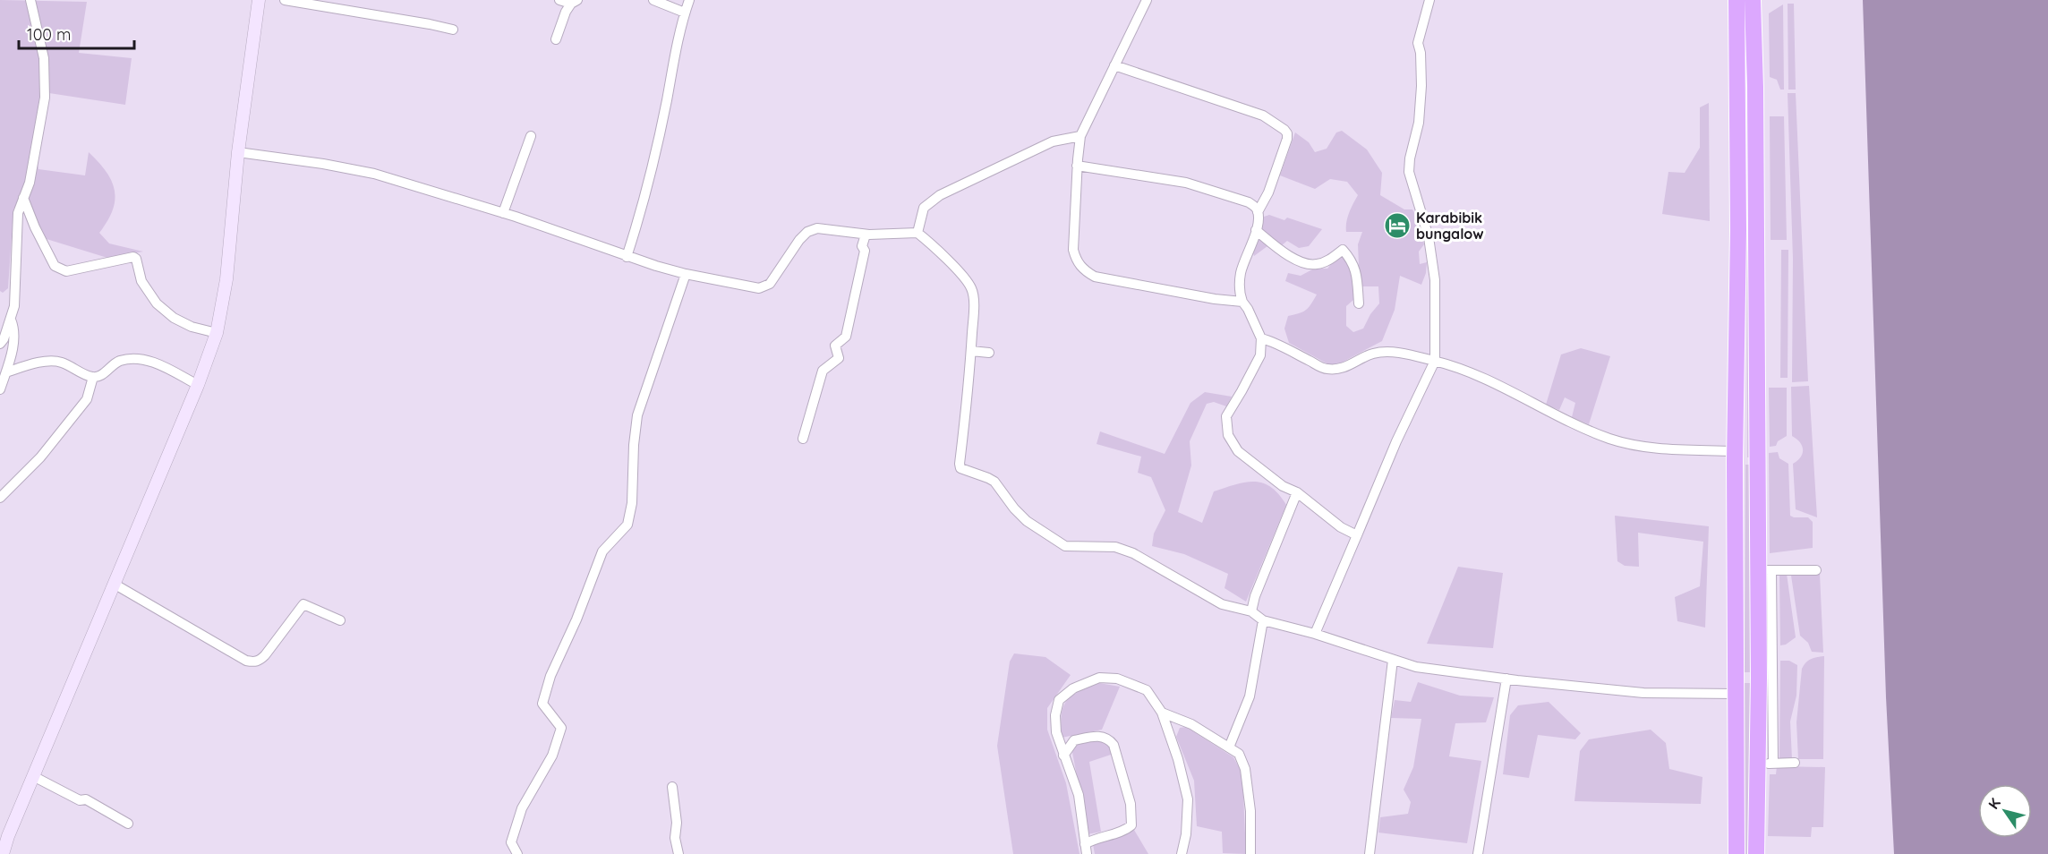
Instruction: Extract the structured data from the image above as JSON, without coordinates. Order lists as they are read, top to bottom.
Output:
{
  "places": {
    "hotel": ["Karabibik bungalow"]
  },
  "scale_bar": "100 m",
  "north": "top left"
}
